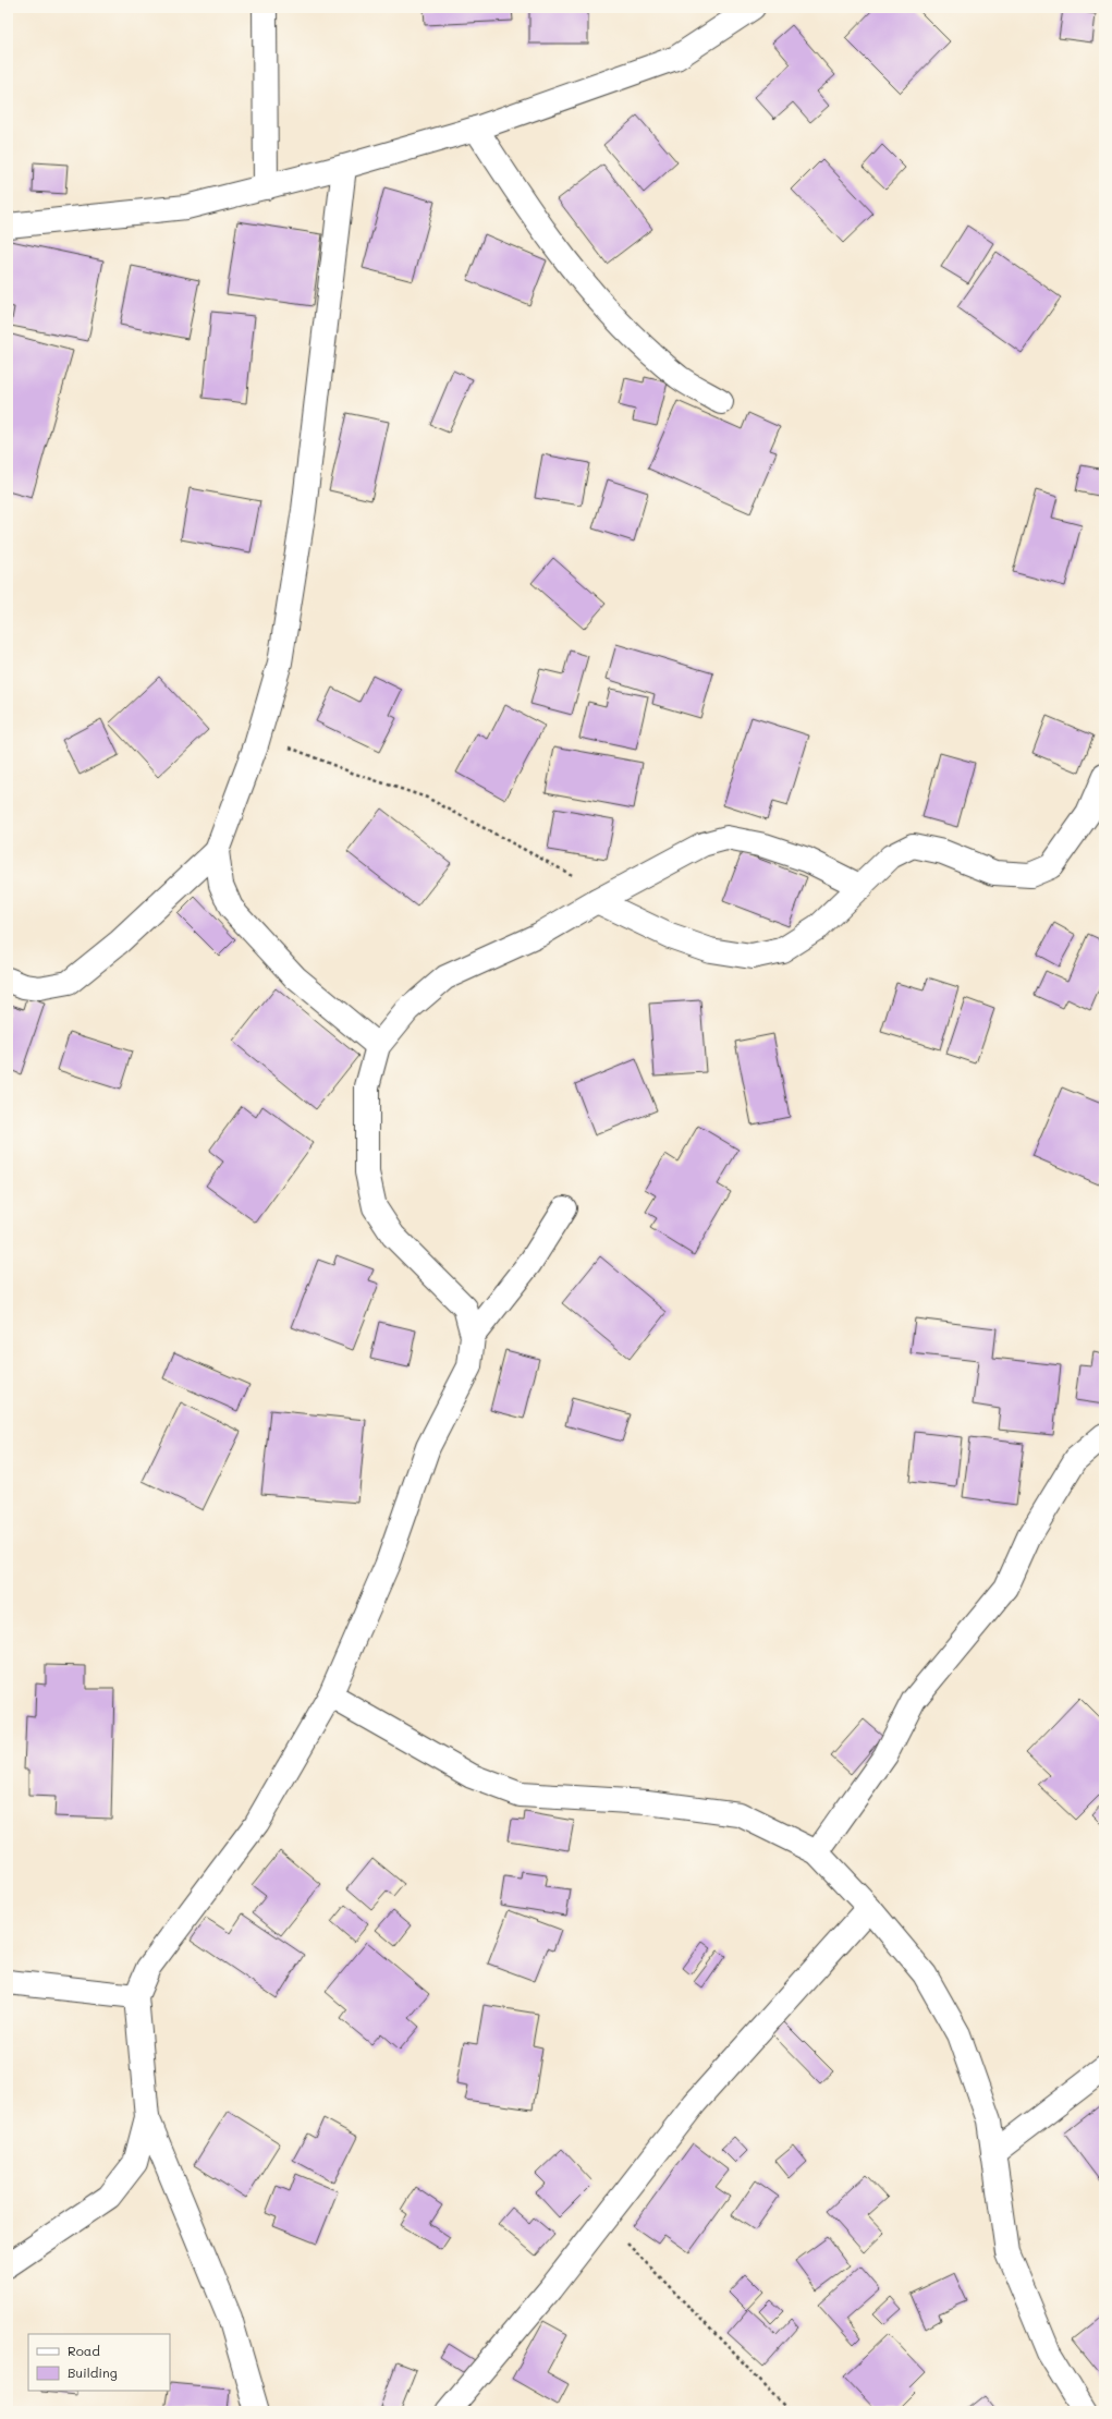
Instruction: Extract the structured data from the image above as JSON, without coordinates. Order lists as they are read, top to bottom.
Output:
{
  "legend": ["Road", "Building"]
}
